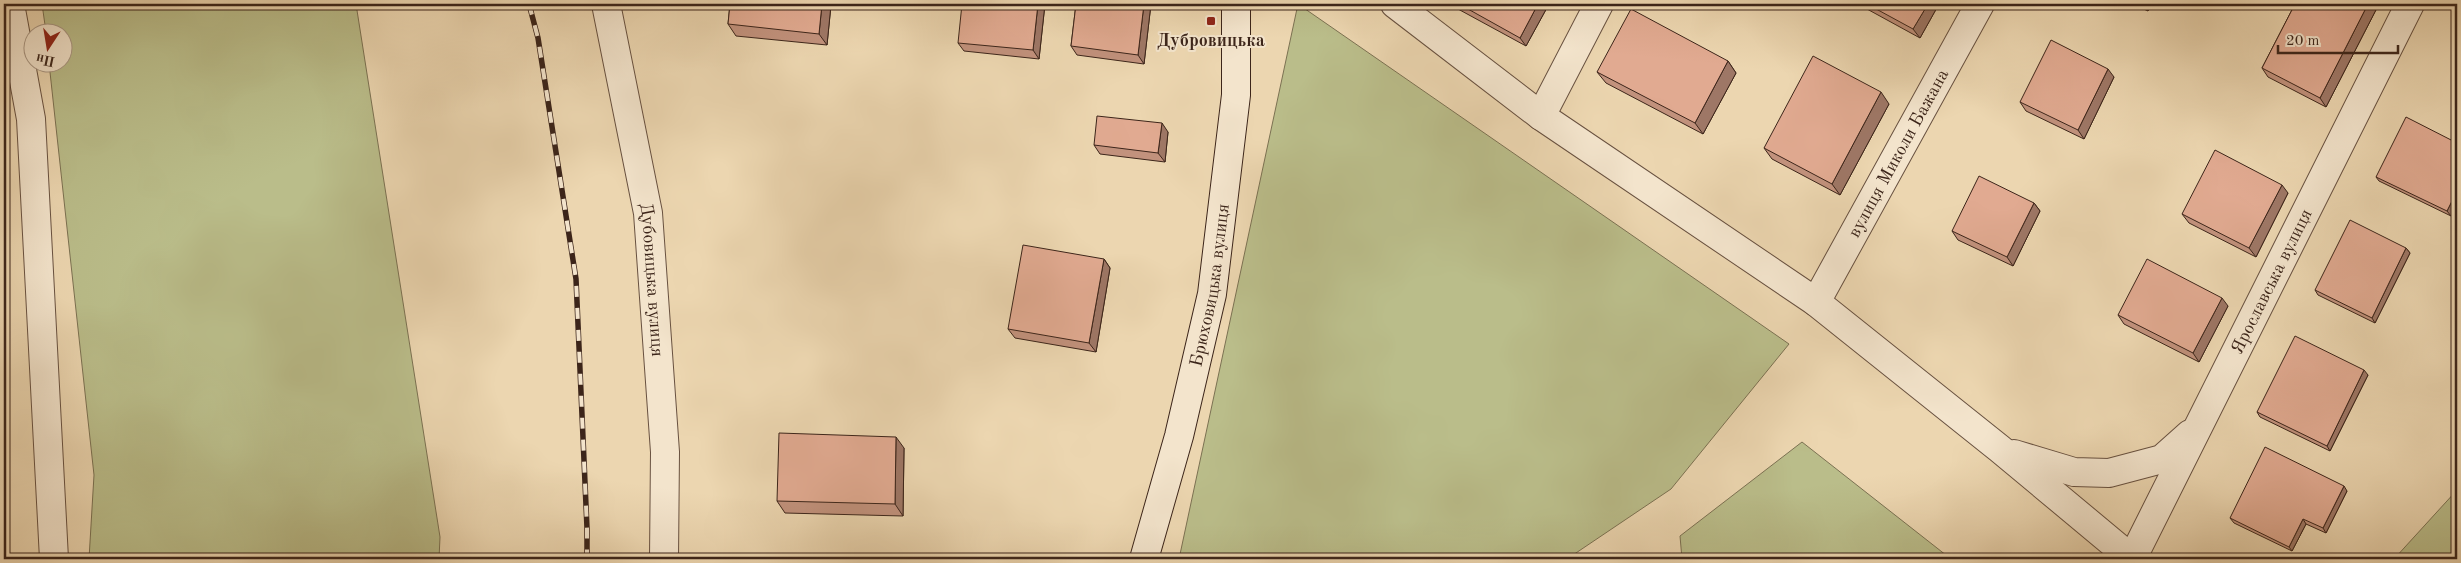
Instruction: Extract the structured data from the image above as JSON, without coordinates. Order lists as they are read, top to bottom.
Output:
{
  "streets": {
    "street": [
      "вулиця Миколи Бажана",
      "Дубовицька вулиця",
      "Ярославська вулиця",
      "Брюховицька вулиця"
    ]
  },
  "places": {
    "transit": ["Дубровицька"]
  },
  "scale_bar": "20 m",
  "north": "bottom"
}
